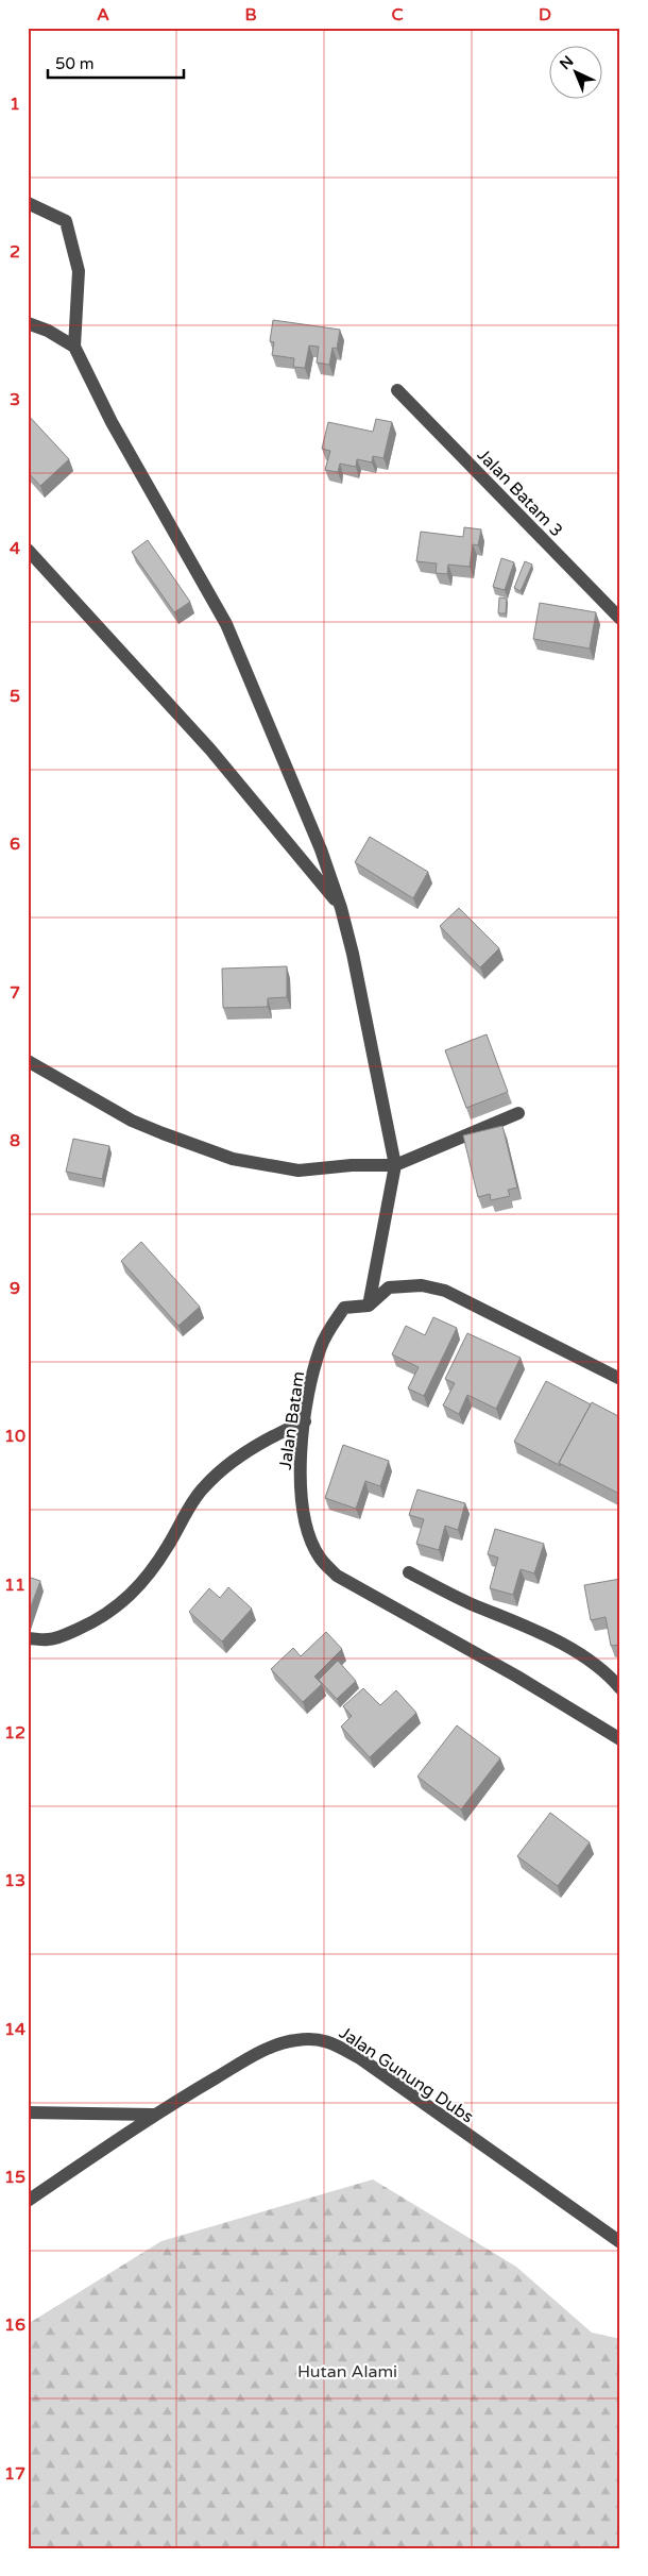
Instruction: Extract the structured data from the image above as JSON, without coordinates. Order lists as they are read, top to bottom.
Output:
{
  "streets": {
    "street": ["Jalan Batam 3", "Jalan Batam", "Jalan Gunung Dubs"]
  },
  "parks": ["Hutan Alami"],
  "scale_bar": "50 m",
  "north": "top left",
  "grid": {
    "columns": [
      "A",
      "B",
      "C",
      "D"
    ],
    "rows": [
      "1",
      "2",
      "3",
      "4",
      "5",
      "6",
      "7",
      "8",
      "9",
      "10",
      "11",
      "12",
      "13",
      "14",
      "15",
      "16",
      "17"
    ]
  }
}
